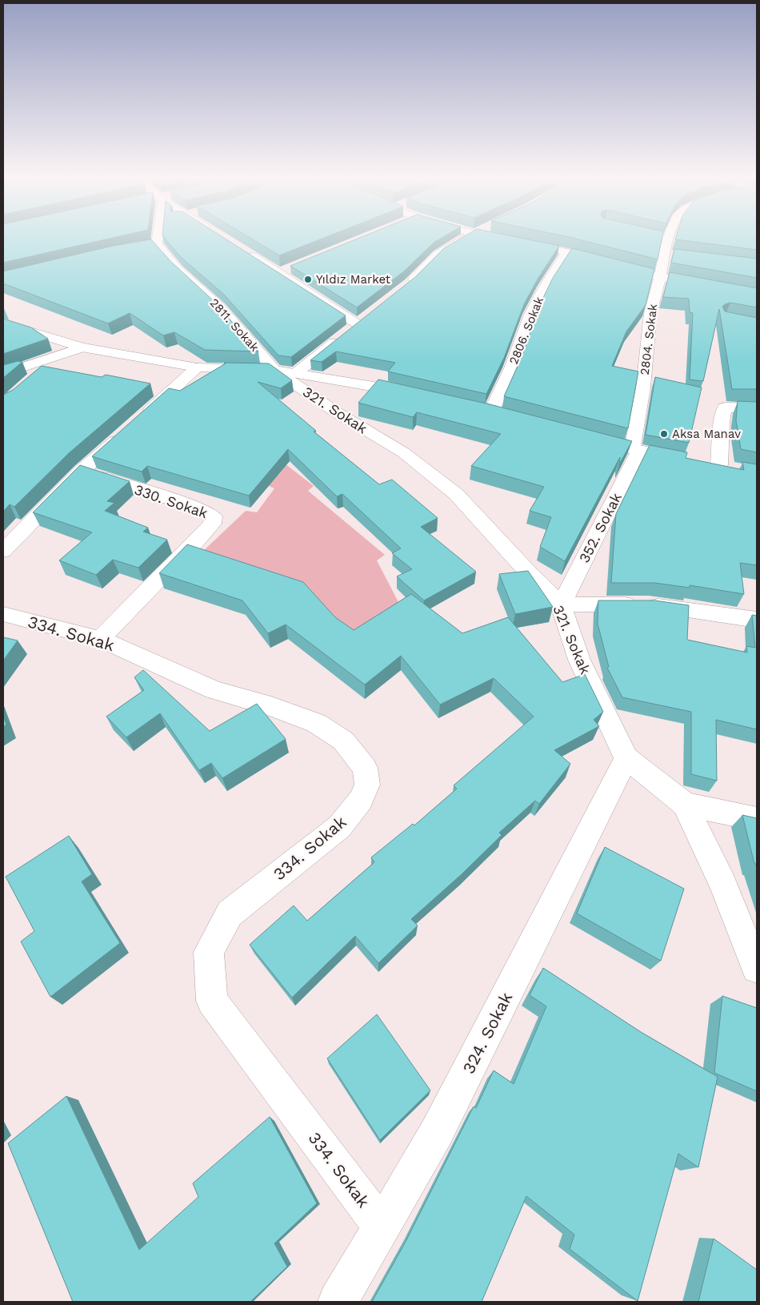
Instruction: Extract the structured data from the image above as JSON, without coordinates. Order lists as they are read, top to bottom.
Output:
{
  "streets": {
    "street": [
      "2811. Sokak",
      "2806. Sokak",
      "2804. Sokak",
      "321. Sokak",
      "330. Sokak",
      "352. Sokak",
      "334. Sokak",
      "324. Sokak"
    ]
  },
  "crossings": [
    ["2811. Sokak", "321. Sokak"],
    ["2804. Sokak", "352. Sokak"],
    ["321. Sokak", "352. Sokak"],
    ["321. Sokak", "324. Sokak"],
    ["330. Sokak", "334. Sokak"],
    ["334. Sokak", "324. Sokak"]
  ],
  "places": ["Yıldız Market", "Aksa Manav"]
}
